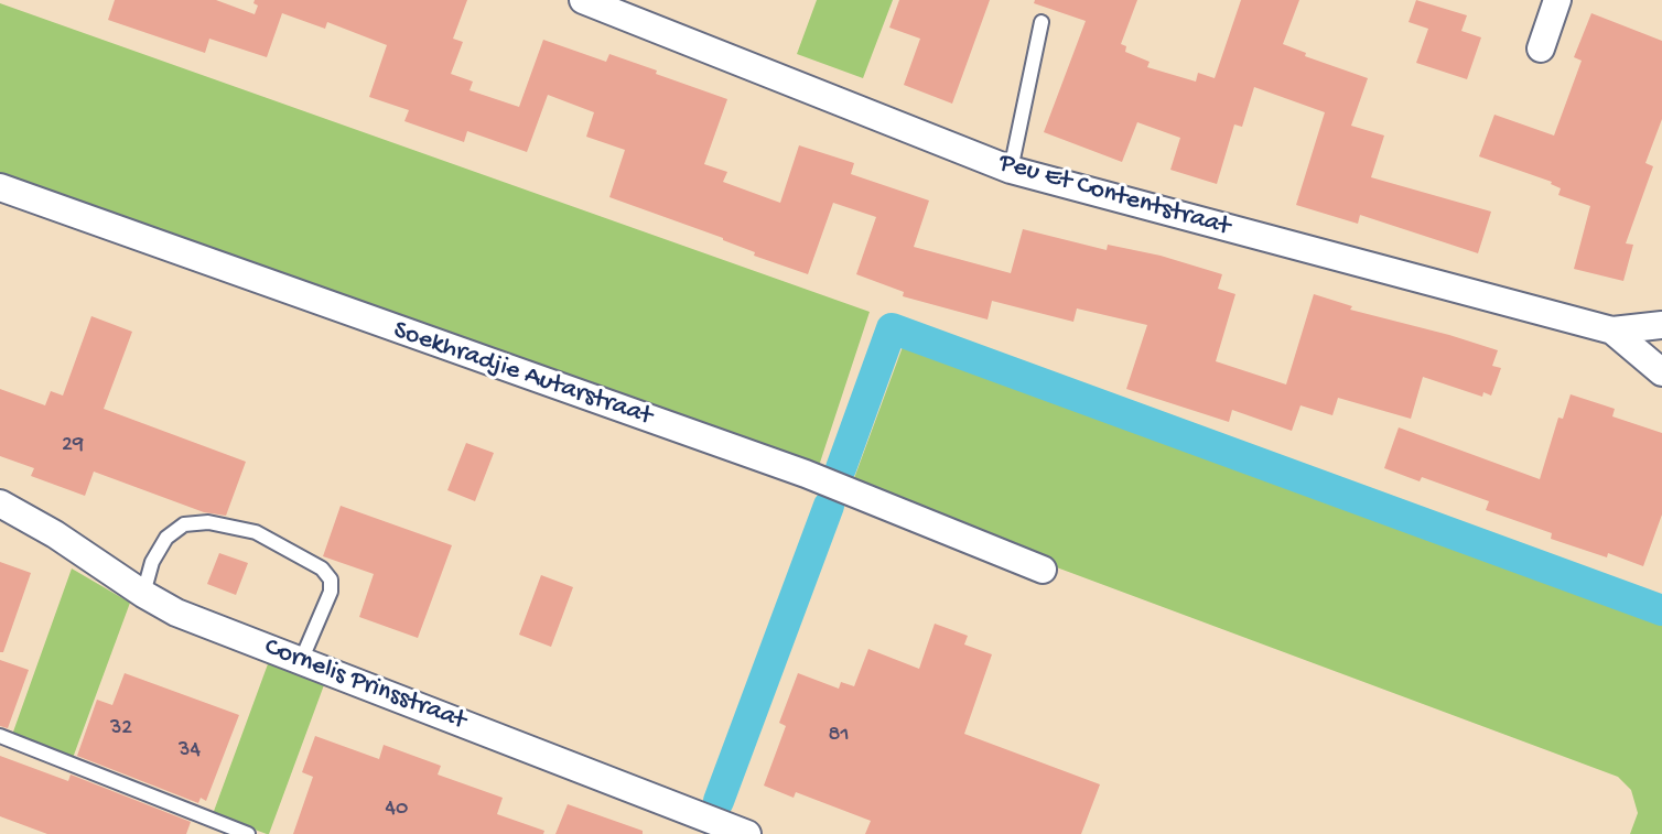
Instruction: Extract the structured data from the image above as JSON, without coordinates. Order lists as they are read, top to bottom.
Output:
{
  "streets": {
    "street": ["Peu Et Contentstraat", "Soekhradjie Autarstraat", "Cornelis Prinsstraat"]
  },
  "house_numbers": [
    "29",
    "32",
    "81",
    "34",
    "40"
  ]
}
